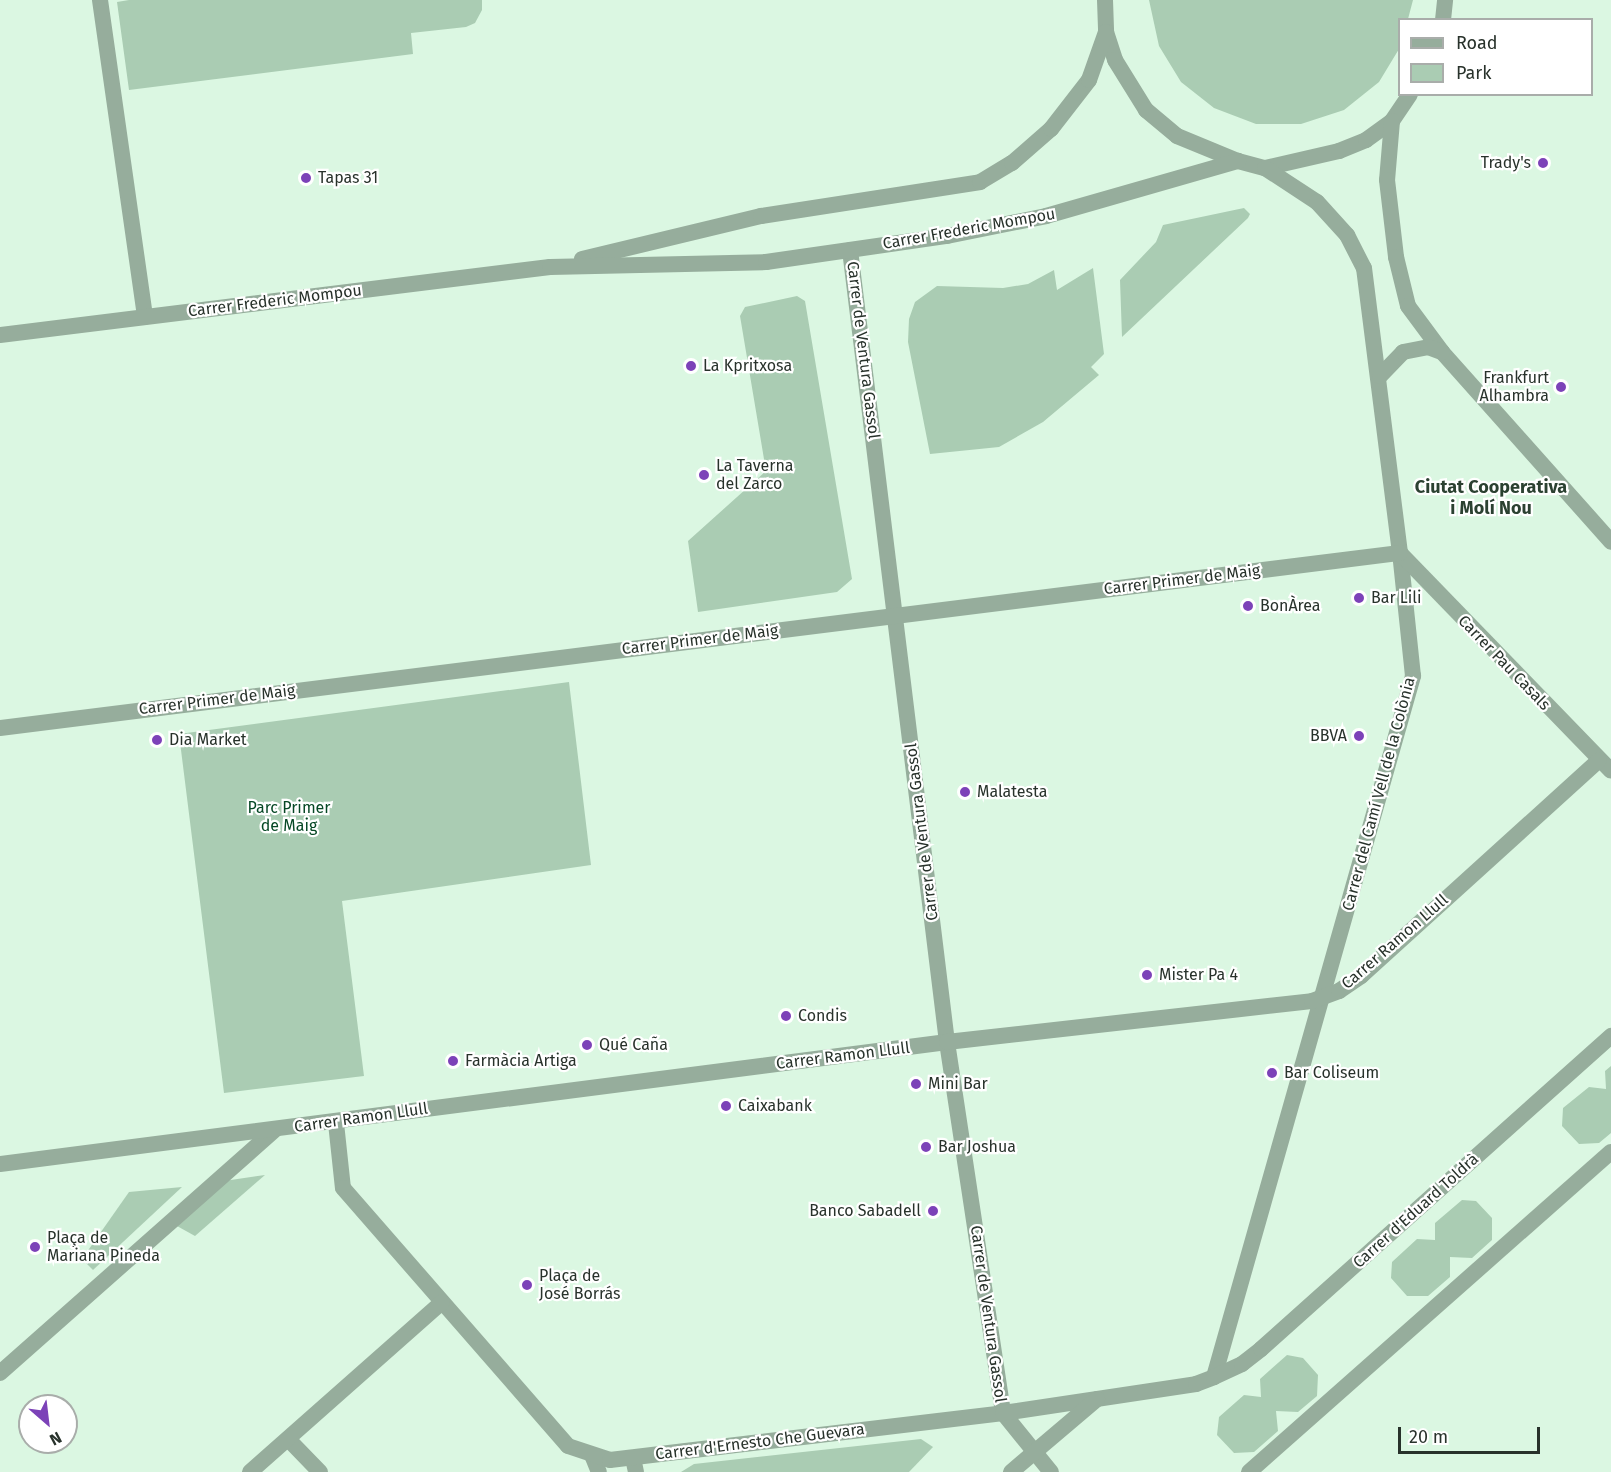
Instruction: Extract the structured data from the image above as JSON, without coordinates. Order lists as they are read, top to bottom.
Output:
{
  "streets": {
    "street": [
      "Carrer Frederic Mompou",
      "Carrer de Ventura Gassol",
      "Carrer Primer de Maig",
      "Carrer Pau Casals",
      "Carrer del Camí Vell de la Colònia",
      "Carrer Ramon Llull",
      "Carrer d'Eduard Toldrà",
      "Carrer d'Ernesto Che Guevara"
    ]
  },
  "crossings": [
    ["Carrer Frederic Mompou", "Carrer de Ventura Gassol"],
    ["Carrer de Ventura Gassol", "Carrer Primer de Maig"],
    ["Carrer de Ventura Gassol", "Carrer Ramon Llull"],
    ["Carrer de Ventura Gassol", "Carrer d'Ernesto Che Guevara"],
    ["Carrer Primer de Maig", "Carrer Pau Casals"],
    ["Carrer Primer de Maig", "Carrer del Camí Vell de la Colònia"],
    ["Carrer Pau Casals", "Carrer del Camí Vell de la Colònia"],
    ["Carrer Pau Casals", "Carrer Ramon Llull"],
    ["Carrer del Camí Vell de la Colònia", "Carrer Ramon Llull"],
    ["Carrer del Camí Vell de la Colònia", "Carrer d'Eduard Toldrà"],
    ["Carrer del Camí Vell de la Colònia", "Carrer d'Ernesto Che Guevara"],
    ["Carrer Ramon Llull", "Carrer d'Ernesto Che Guevara"],
    ["Carrer d'Eduard Toldrà", "Carrer d'Ernesto Che Guevara"]
  ],
  "districts": ["Ciutat Cooperativa i Molí Nou"],
  "parks": ["Parc Primer de Maig"],
  "places": [
    "Trady's",
    "Tapas 31",
    "La Kpritxosa",
    "Frankfurt Alhambra",
    "La Taverna del Zarco",
    "Bar Lili",
    "BonÀrea",
    "BBVA",
    "Dia Market",
    "Malatesta",
    "Mister Pa 4",
    "Condis",
    "Qué Caña",
    "Farmàcia Artiga",
    "Bar Coliseum",
    "Mini Bar",
    "Caixabank",
    "Bar Joshua",
    "Banco Sabadell",
    "Plaça de Mariana Pineda",
    "Plaça de José Borrás"
  ],
  "legend": ["Road", "Park"],
  "scale_bar": "20 m",
  "north": "bottom right"
}
